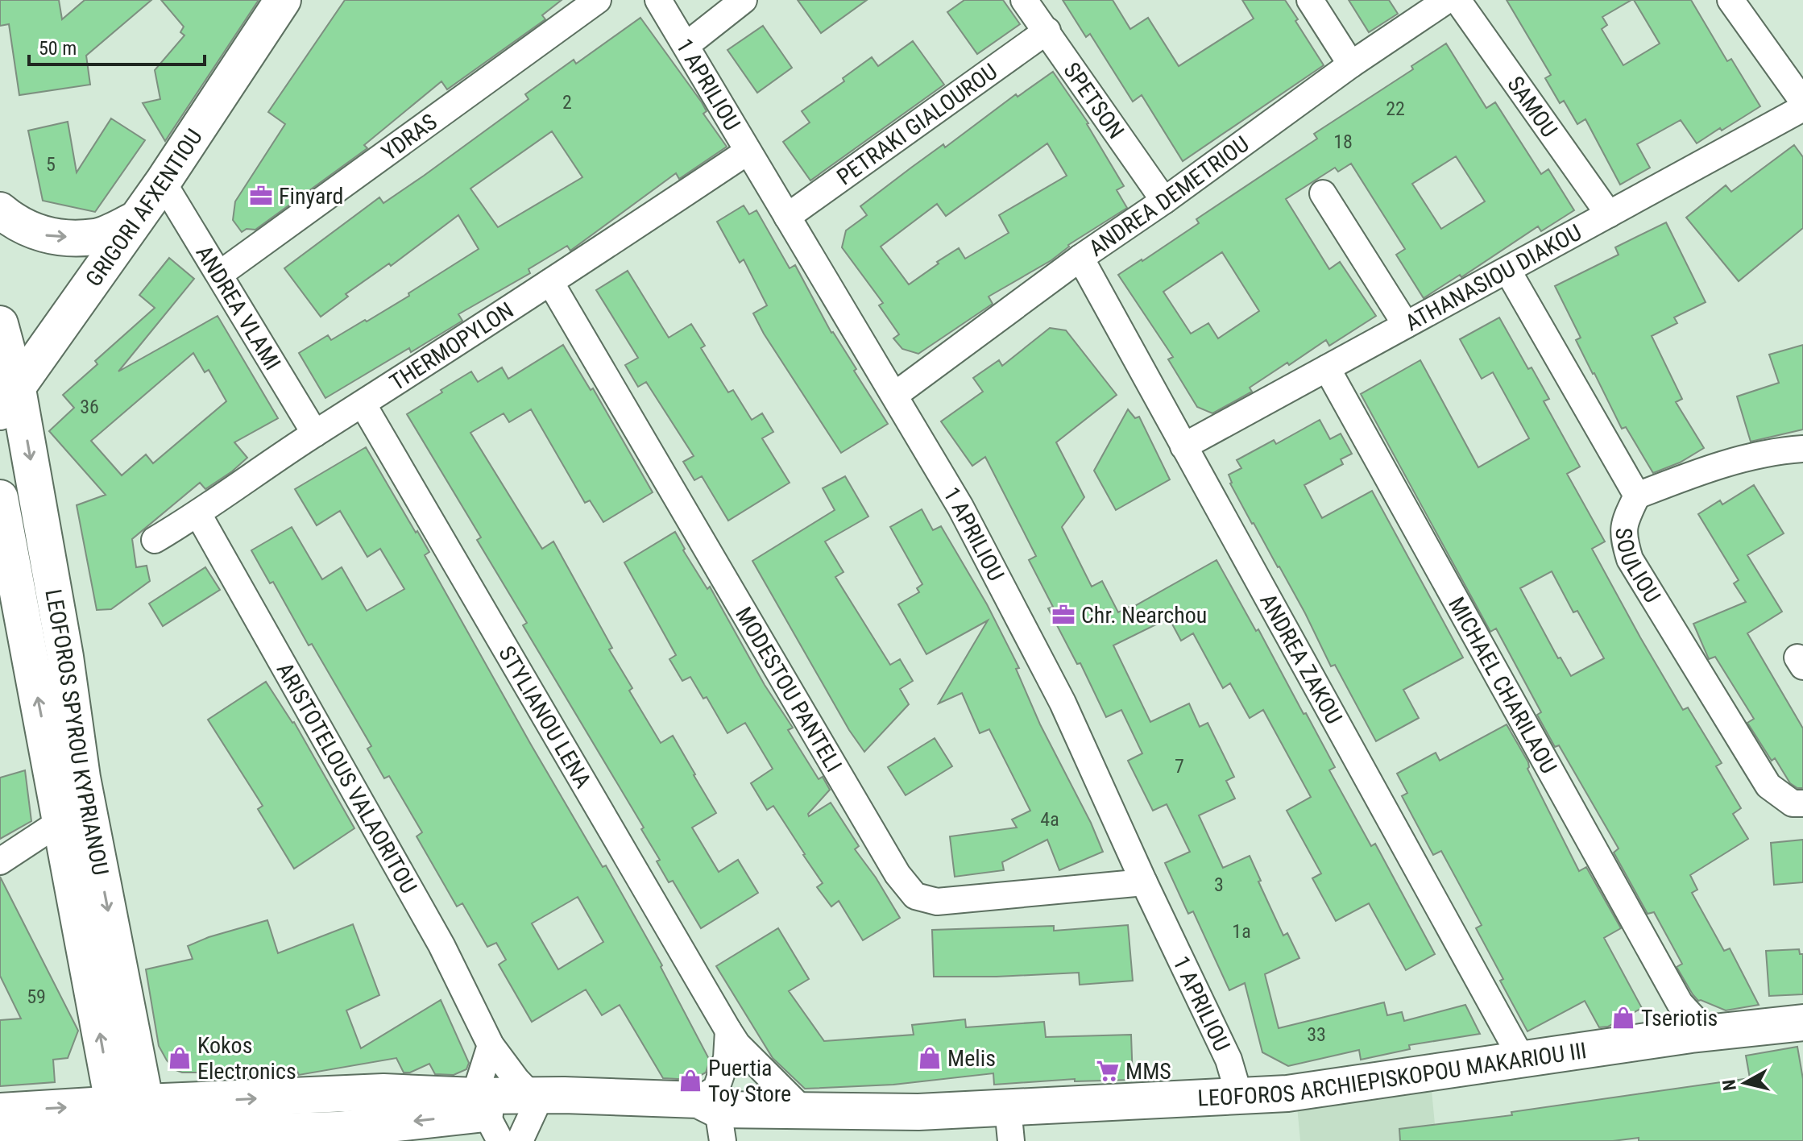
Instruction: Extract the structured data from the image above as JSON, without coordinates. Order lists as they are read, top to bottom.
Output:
{
  "streets": {
    "main road": ["GRIGORI AFXENTIOU", "LEOFOROS SPYROU KYPRIANOU", "LEOFOROS ARCHIEPISKOPOU MAKARIOU III"],
    "street": [
      "1 APRILIOU",
      "SPETSON",
      "SAMOU",
      "PETRAKI GIALOUROU",
      "YDRAS",
      "ANDREA DEMETRIOU",
      "ATHANASIOU DIAKOU",
      "ANDREA VLAMI",
      "THERMOPYLON",
      "SOULIOU",
      "ANDREA ZAKOU",
      "MICHAEL CHARILAOU",
      "MODESTOU PANTELI",
      "STYLIANOU LENA",
      "ARISTOTELOUS VALAORITOU"
    ]
  },
  "crossings": [
    ["1 APRILIOU", "PETRAKI GIALOUROU"],
    ["1 APRILIOU", "ANDREA DEMETRIOU"],
    ["1 APRILIOU", "THERMOPYLON"],
    ["1 APRILIOU", "MODESTOU PANTELI"],
    ["1 APRILIOU", "LEOFOROS ARCHIEPISKOPOU MAKARIOU III"],
    ["SPETSON", "PETRAKI GIALOUROU"],
    ["SPETSON", "ANDREA DEMETRIOU"],
    ["SAMOU", "ATHANASIOU DIAKOU"],
    ["YDRAS", "ANDREA VLAMI"],
    ["ANDREA DEMETRIOU", "ANDREA ZAKOU"],
    ["GRIGORI AFXENTIOU", "ANDREA VLAMI"],
    ["GRIGORI AFXENTIOU", "LEOFOROS SPYROU KYPRIANOU"],
    ["ATHANASIOU DIAKOU", "SOULIOU"],
    ["ATHANASIOU DIAKOU", "ANDREA ZAKOU"],
    ["ATHANASIOU DIAKOU", "MICHAEL CHARILAOU"],
    ["ANDREA VLAMI", "THERMOPYLON"],
    ["THERMOPYLON", "MODESTOU PANTELI"],
    ["THERMOPYLON", "STYLIANOU LENA"],
    ["THERMOPYLON", "ARISTOTELOUS VALAORITOU"],
    ["ANDREA ZAKOU", "LEOFOROS ARCHIEPISKOPOU MAKARIOU III"],
    ["MICHAEL CHARILAOU", "LEOFOROS ARCHIEPISKOPOU MAKARIOU III"],
    ["STYLIANOU LENA", "LEOFOROS ARCHIEPISKOPOU MAKARIOU III"],
    ["LEOFOROS SPYROU KYPRIANOU", "LEOFOROS ARCHIEPISKOPOU MAKARIOU III"],
    ["ARISTOTELOUS VALAORITOU", "LEOFOROS ARCHIEPISKOPOU MAKARIOU III"]
  ],
  "places": {
    "office": ["Finyard", "Chr. Nearchou"],
    "shop": [
      "Tseriotis",
      "Kokos Electronics",
      "Melis",
      "Puertia Toy Store"
    ],
    "supermarket": ["MMS"]
  },
  "house_numbers": [
    "2",
    "22",
    "18",
    "5",
    "36",
    "7",
    "4a",
    "3",
    "1a",
    "59",
    "33"
  ],
  "scale_bar": "50 m",
  "north": "left"
}
